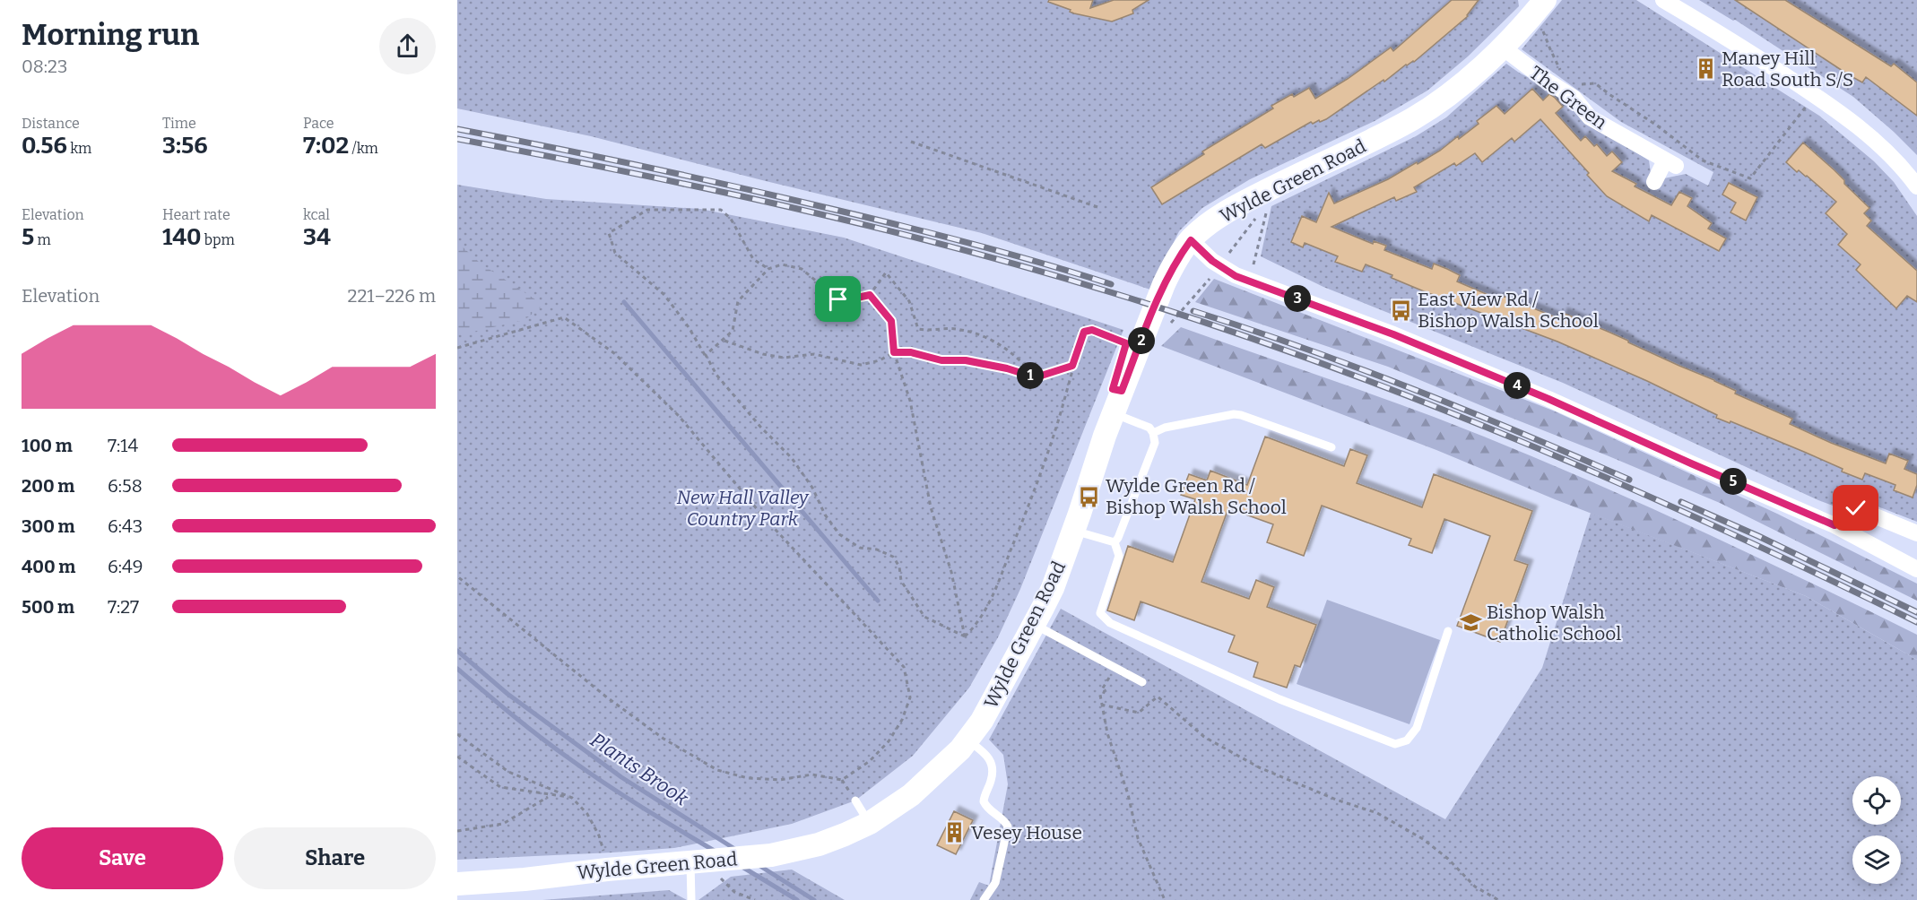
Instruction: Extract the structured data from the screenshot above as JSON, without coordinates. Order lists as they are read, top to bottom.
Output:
{
  "streets": {
    "street": ["The Green", "Wylde Green Road"]
  },
  "crossings": [
    ["The Green", "Wylde Green Road"]
  ],
  "water": ["Plants Brook"],
  "parks": ["New Hall Valley Country Park"],
  "places": {
    "building": ["Maney Hill Road South S/S", "Vesey House"],
    "bus stop": ["East View Rd / Bishop Walsh School", "Wylde Green Rd / Bishop Walsh School"],
    "school or university": ["Bishop Walsh Catholic School"]
  },
  "page": {
    "heading": ["Morning run", "08:23"],
    "stats": [
      ["Distance", "0.56 km"],
      ["Time", "3:56"],
      ["Pace", "7:02 /km"],
      ["Elevation", "5 m"],
      ["Heart rate", "140 bpm"],
      ["kcal", "34"]
    ],
    "chart": ["Elevation", "221–226 m"],
    "pins": [
      "3",
      "2",
      "1",
      "4",
      "5"
    ],
    "list": [
      {
        "name": "100 m",
        "note": "7:14"
      },
      {
        "name": "200 m",
        "note": "6:58"
      },
      {
        "name": "300 m",
        "note": "6:43"
      },
      {
        "name": "400 m",
        "note": "6:49"
      },
      {
        "name": "500 m",
        "note": "7:27"
      }
    ],
    "buttons": ["Save", "Share"]
  }
}
